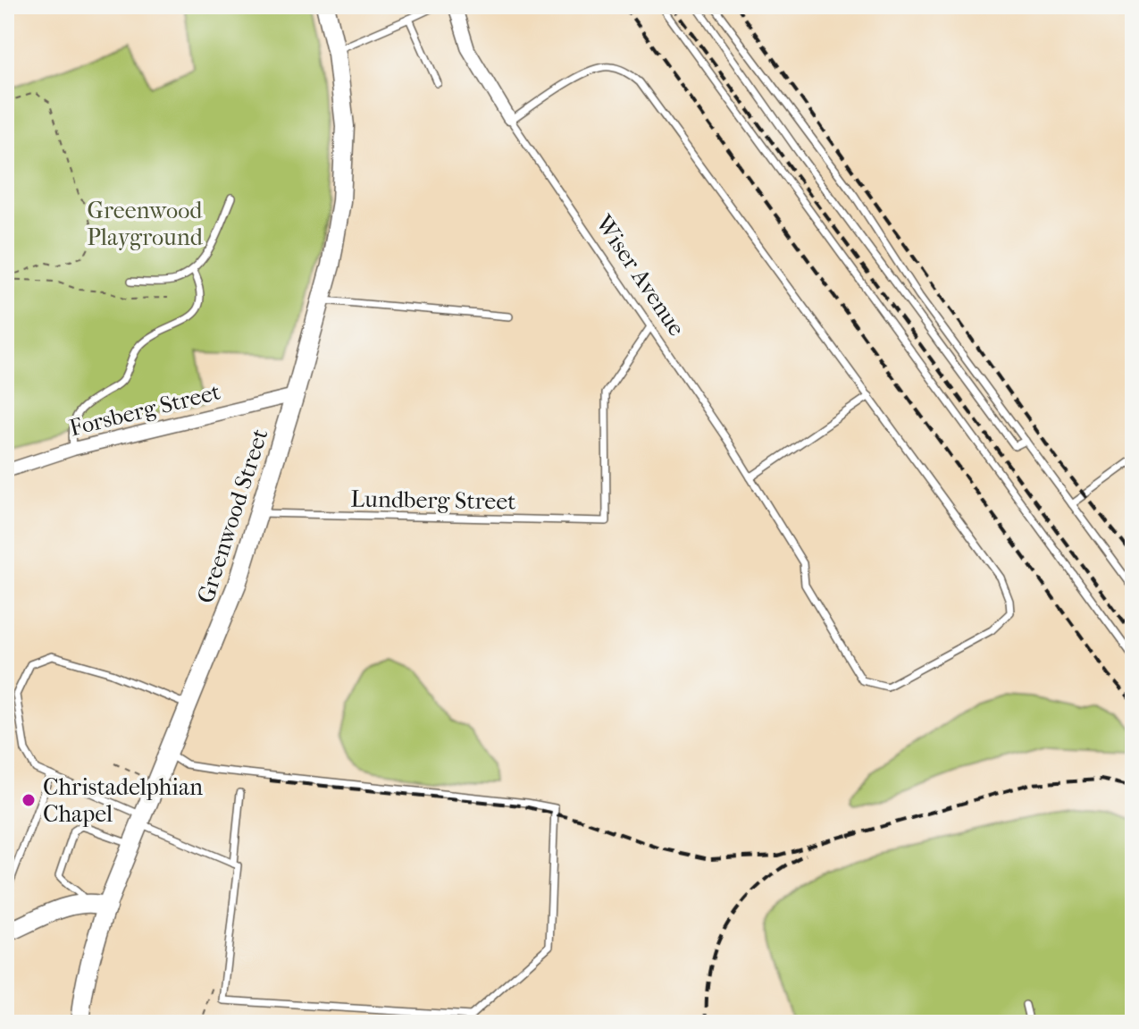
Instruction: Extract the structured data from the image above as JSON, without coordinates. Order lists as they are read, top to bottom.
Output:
{
  "streets": {
    "main road": ["Greenwood Street"],
    "street": ["Wiser Avenue", "Forsberg Street"],
    "lane": ["Lundberg Street"]
  },
  "crossings": [
    ["Wiser Avenue", "Lundberg Street"],
    ["Forsberg Street", "Greenwood Street"],
    ["Lundberg Street", "Greenwood Street"]
  ],
  "parks": ["Greenwood Playground"],
  "places": ["Christadelphian Chapel"]
}
